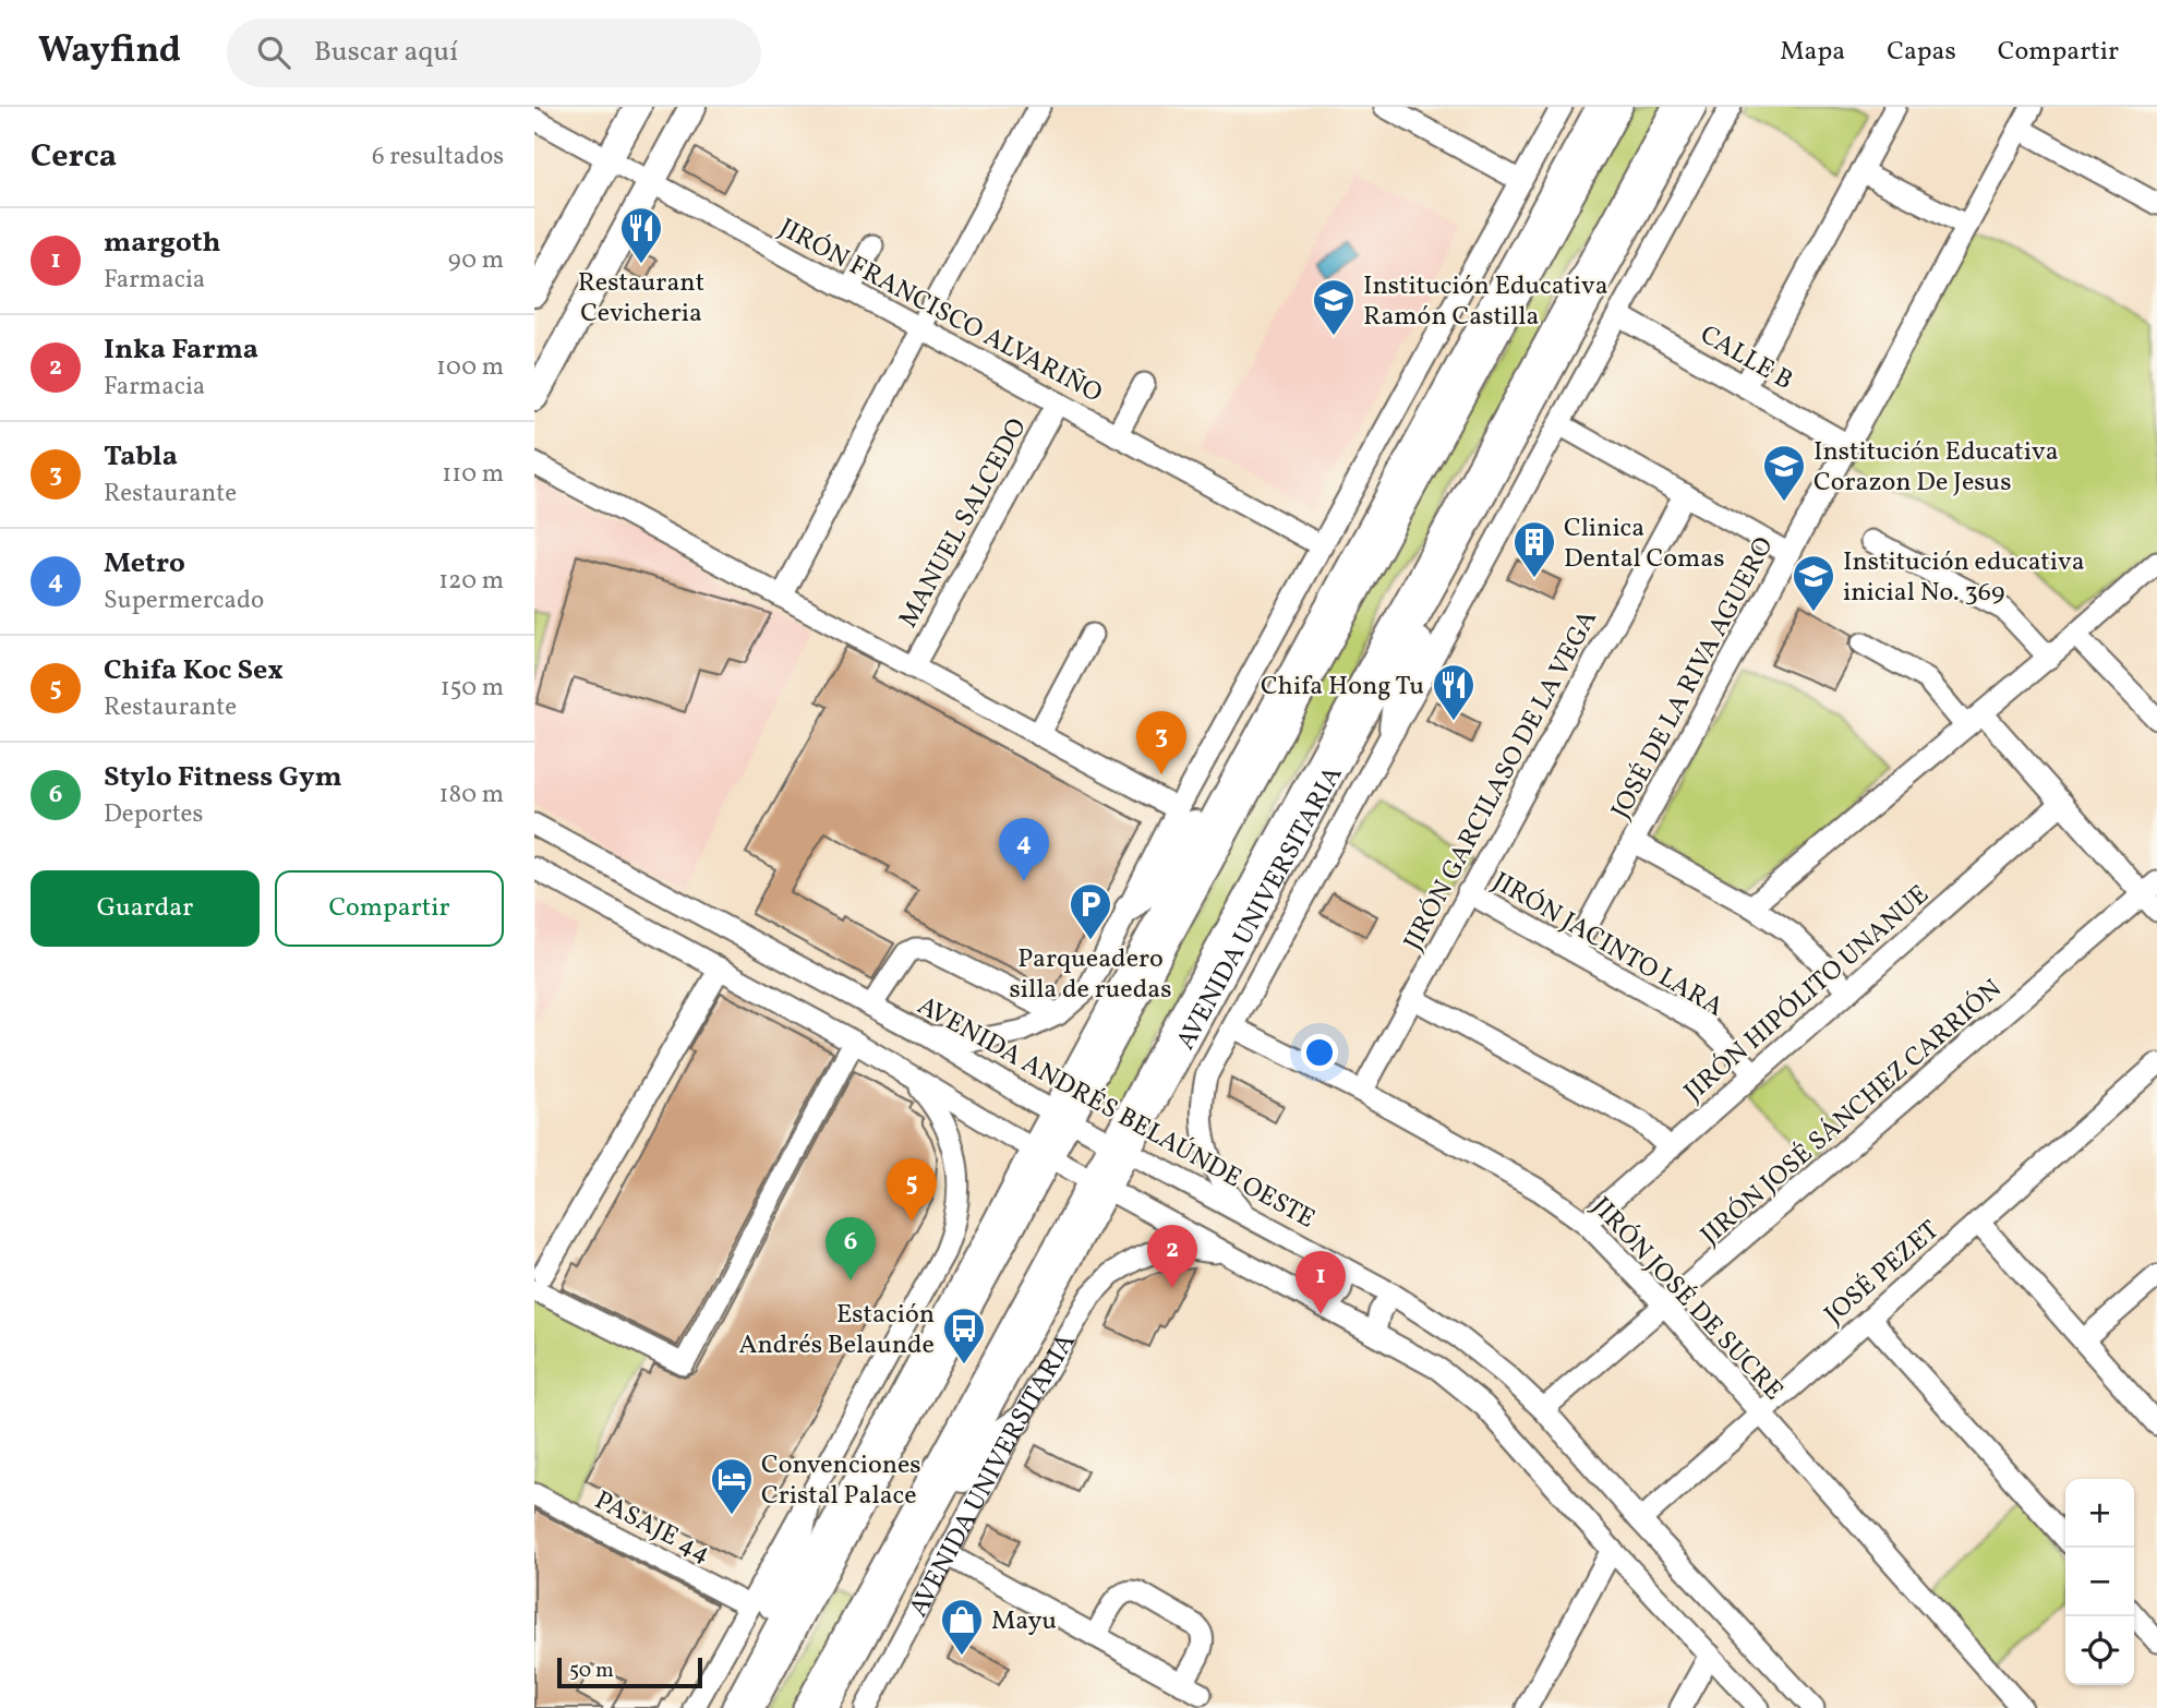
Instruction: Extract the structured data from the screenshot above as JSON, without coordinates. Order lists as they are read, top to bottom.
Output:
{
  "streets": {
    "main road": ["AVENIDA UNIVERSITARIA"],
    "street": [
      "JIRÓN FRANCISCO ALVARIÑO",
      "CALLE B",
      "MANUEL SALCEDO",
      "JOSÉ DE LA RIVA AGUERO",
      "JIRÓN GARCILASO DE LA VEGA",
      "JIRÓN JACINTO LARA",
      "JIRÓN HIPÓLITO UNANUE",
      "AVENIDA ANDRÉS BELAÚNDE OESTE",
      "JIRÓN JOSÉ SÁNCHEZ CARRIÓN",
      "JOSÉ PEZET",
      "JIRÓN JOSÉ DE SUCRE",
      "PASAJE 44"
    ]
  },
  "crossings": [
    ["JIRÓN FRANCISCO ALVARIÑO", "MANUEL SALCEDO"],
    ["CALLE B", "JOSÉ DE LA RIVA AGUERO"],
    ["CALLE B", "AVENIDA UNIVERSITARIA"],
    ["JOSÉ DE LA RIVA AGUERO", "JIRÓN JACINTO LARA"],
    ["JIRÓN GARCILASO DE LA VEGA", "JIRÓN JACINTO LARA"],
    ["JIRÓN GARCILASO DE LA VEGA", "JIRÓN JOSÉ DE SUCRE"],
    ["AVENIDA UNIVERSITARIA", "AVENIDA ANDRÉS BELAÚNDE OESTE"],
    ["AVENIDA UNIVERSITARIA", "JIRÓN JOSÉ DE SUCRE"],
    ["JIRÓN JACINTO LARA", "JIRÓN HIPÓLITO UNANUE"],
    ["JIRÓN HIPÓLITO UNANUE", "JIRÓN JOSÉ DE SUCRE"],
    ["AVENIDA ANDRÉS BELAÚNDE OESTE", "JIRÓN JOSÉ SÁNCHEZ CARRIÓN"],
    ["AVENIDA ANDRÉS BELAÚNDE OESTE", "JOSÉ PEZET"],
    ["JIRÓN JOSÉ SÁNCHEZ CARRIÓN", "JIRÓN JOSÉ DE SUCRE"],
    ["JOSÉ PEZET", "JIRÓN JOSÉ DE SUCRE"]
  ],
  "places": {
    "restaurant": ["Restaurant Cevicheria", "Chifa Hong Tu"],
    "school or university": ["Institución Educativa Ramón Castilla", "Institución Educativa Corazon De Jesus", "Institución educativa inicial No. 369"],
    "building": ["Clinica Dental Comas"],
    "parking": ["Parqueadero silla de ruedas"],
    "bus stop": ["Estación Andrés Belaunde"],
    "hotel": ["Convenciones Cristal Palace"],
    "shop": ["Mayu"]
  },
  "scale_bar": "50 m",
  "page": {
    "header": "Wayfind",
    "search": "Buscar aquí",
    "nav": ["Mapa", "Capas", "Compartir"],
    "heading": ["Cerca", "6 resultados"],
    "list": [
      {
        "mark": "1",
        "name": "margoth",
        "note": "Farmacia",
        "value": "90 m"
      },
      {
        "mark": "2",
        "name": "Inka Farma",
        "note": "Farmacia",
        "value": "100 m"
      },
      {
        "mark": "3",
        "name": "Tabla",
        "note": "Restaurante",
        "value": "110 m"
      },
      {
        "mark": "4",
        "name": "Metro",
        "note": "Supermercado",
        "value": "120 m"
      },
      {
        "mark": "5",
        "name": "Chifa Koc Sex",
        "note": "Restaurante",
        "value": "150 m"
      },
      {
        "mark": "6",
        "name": "Stylo Fitness Gym",
        "note": "Deportes",
        "value": "180 m"
      }
    ],
    "pins": [
      "3",
      "4",
      "5",
      "6",
      "2",
      "1"
    ],
    "buttons": ["Guardar", "Compartir"],
    "map_buttons": ["+", "−"],
    "scale": "50 m"
  }
}
